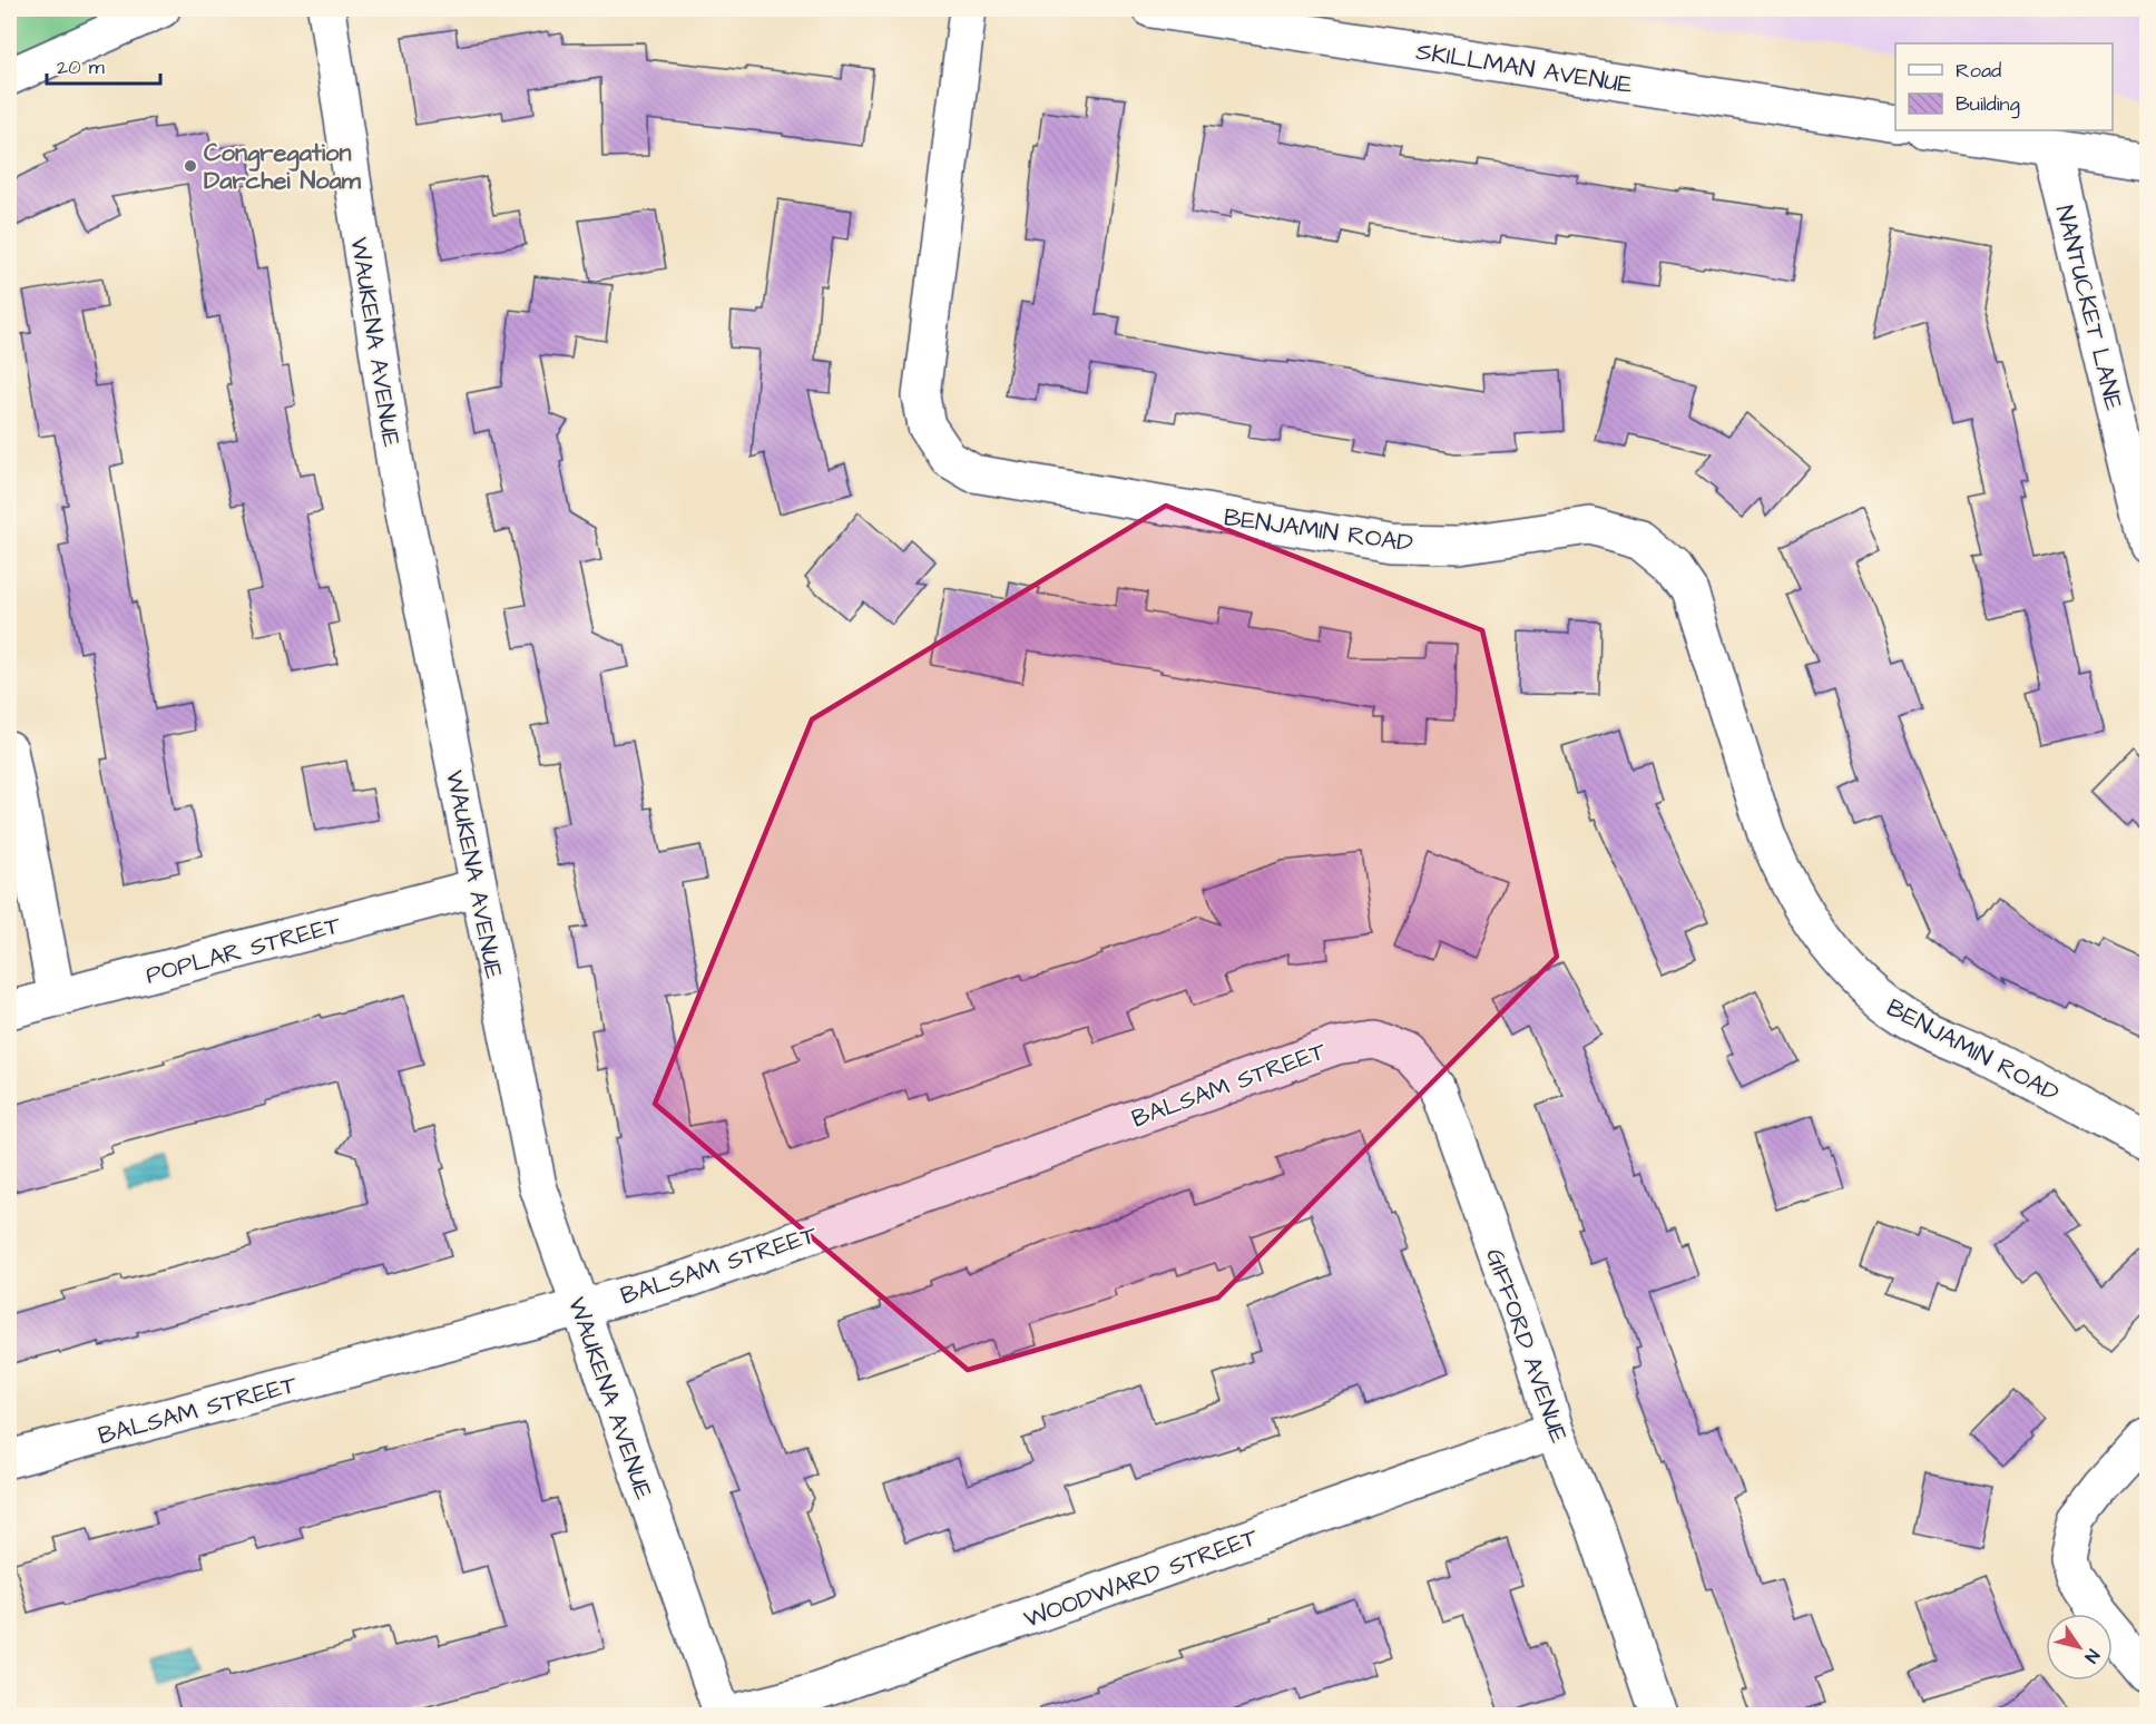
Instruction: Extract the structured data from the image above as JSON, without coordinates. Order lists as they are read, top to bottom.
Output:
{
  "streets": {
    "street": [
      "SKILLMAN AVENUE",
      "NANTUCKET LANE",
      "WAUKENA AVENUE",
      "BENJAMIN ROAD",
      "POPLAR STREET",
      "BALSAM STREET",
      "GIFFORD AVENUE",
      "WOODWARD STREET"
    ]
  },
  "crossings": [
    ["WAUKENA AVENUE", "POPLAR STREET"],
    ["WAUKENA AVENUE", "BALSAM STREET"],
    ["WAUKENA AVENUE", "WOODWARD STREET"],
    ["BALSAM STREET", "GIFFORD AVENUE"],
    ["GIFFORD AVENUE", "WOODWARD STREET"]
  ],
  "places": ["Congregation Darchei Noam"],
  "legend": ["Road", "Building"],
  "scale_bar": "20 m",
  "north": "bottom right"
}
